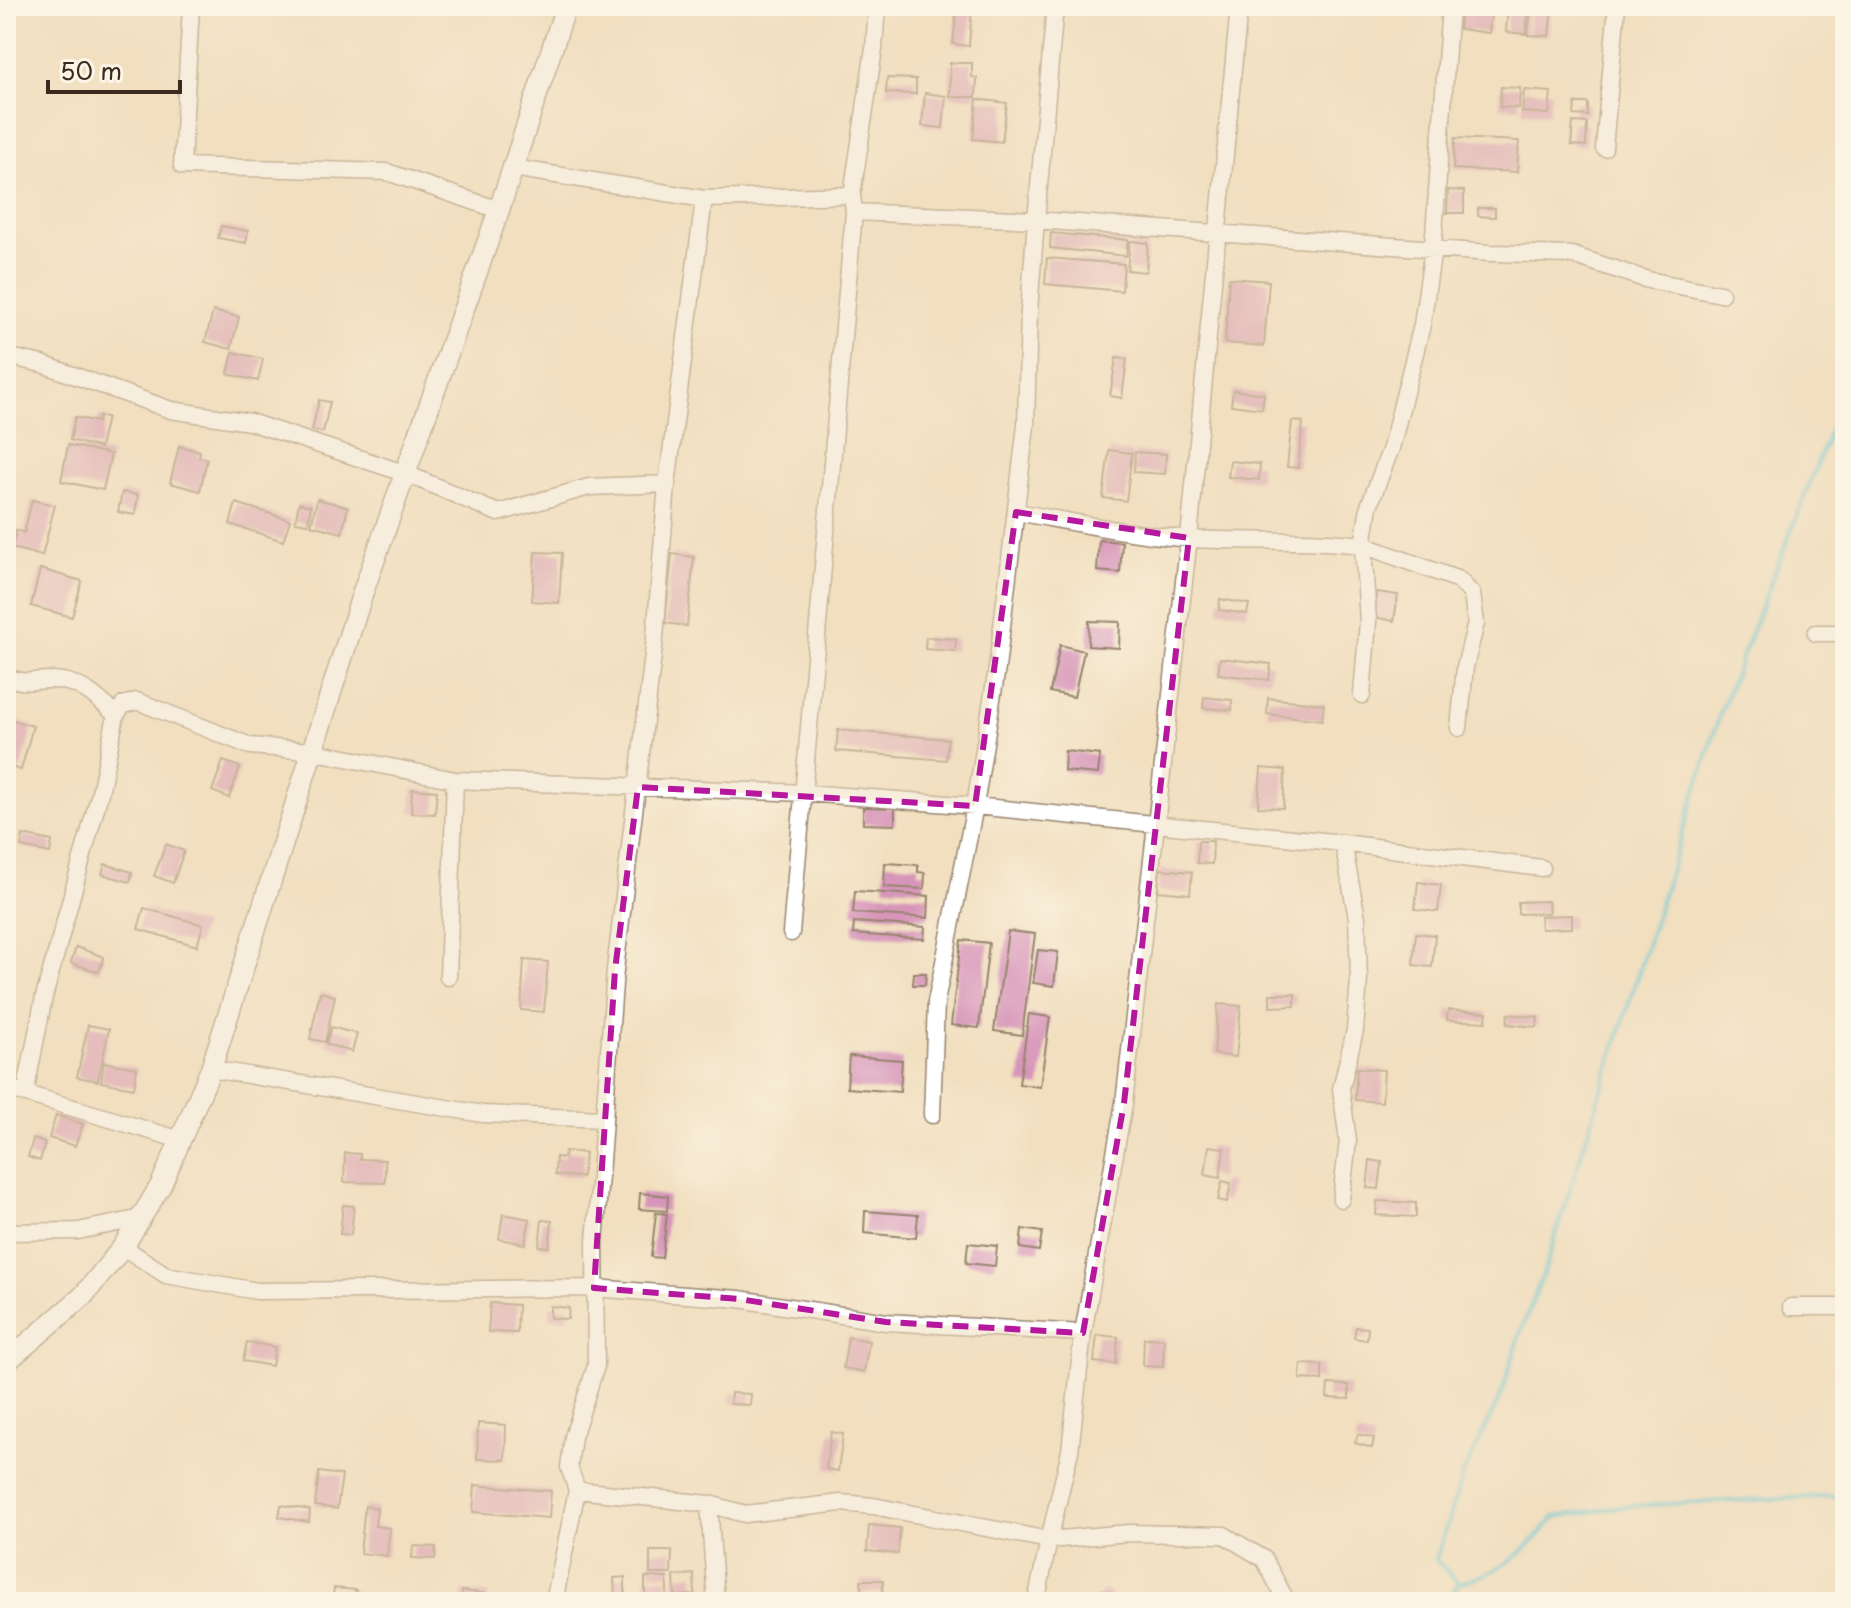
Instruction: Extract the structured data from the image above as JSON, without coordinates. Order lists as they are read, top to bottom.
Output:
{
  "scale_bar": "50 m"
}
